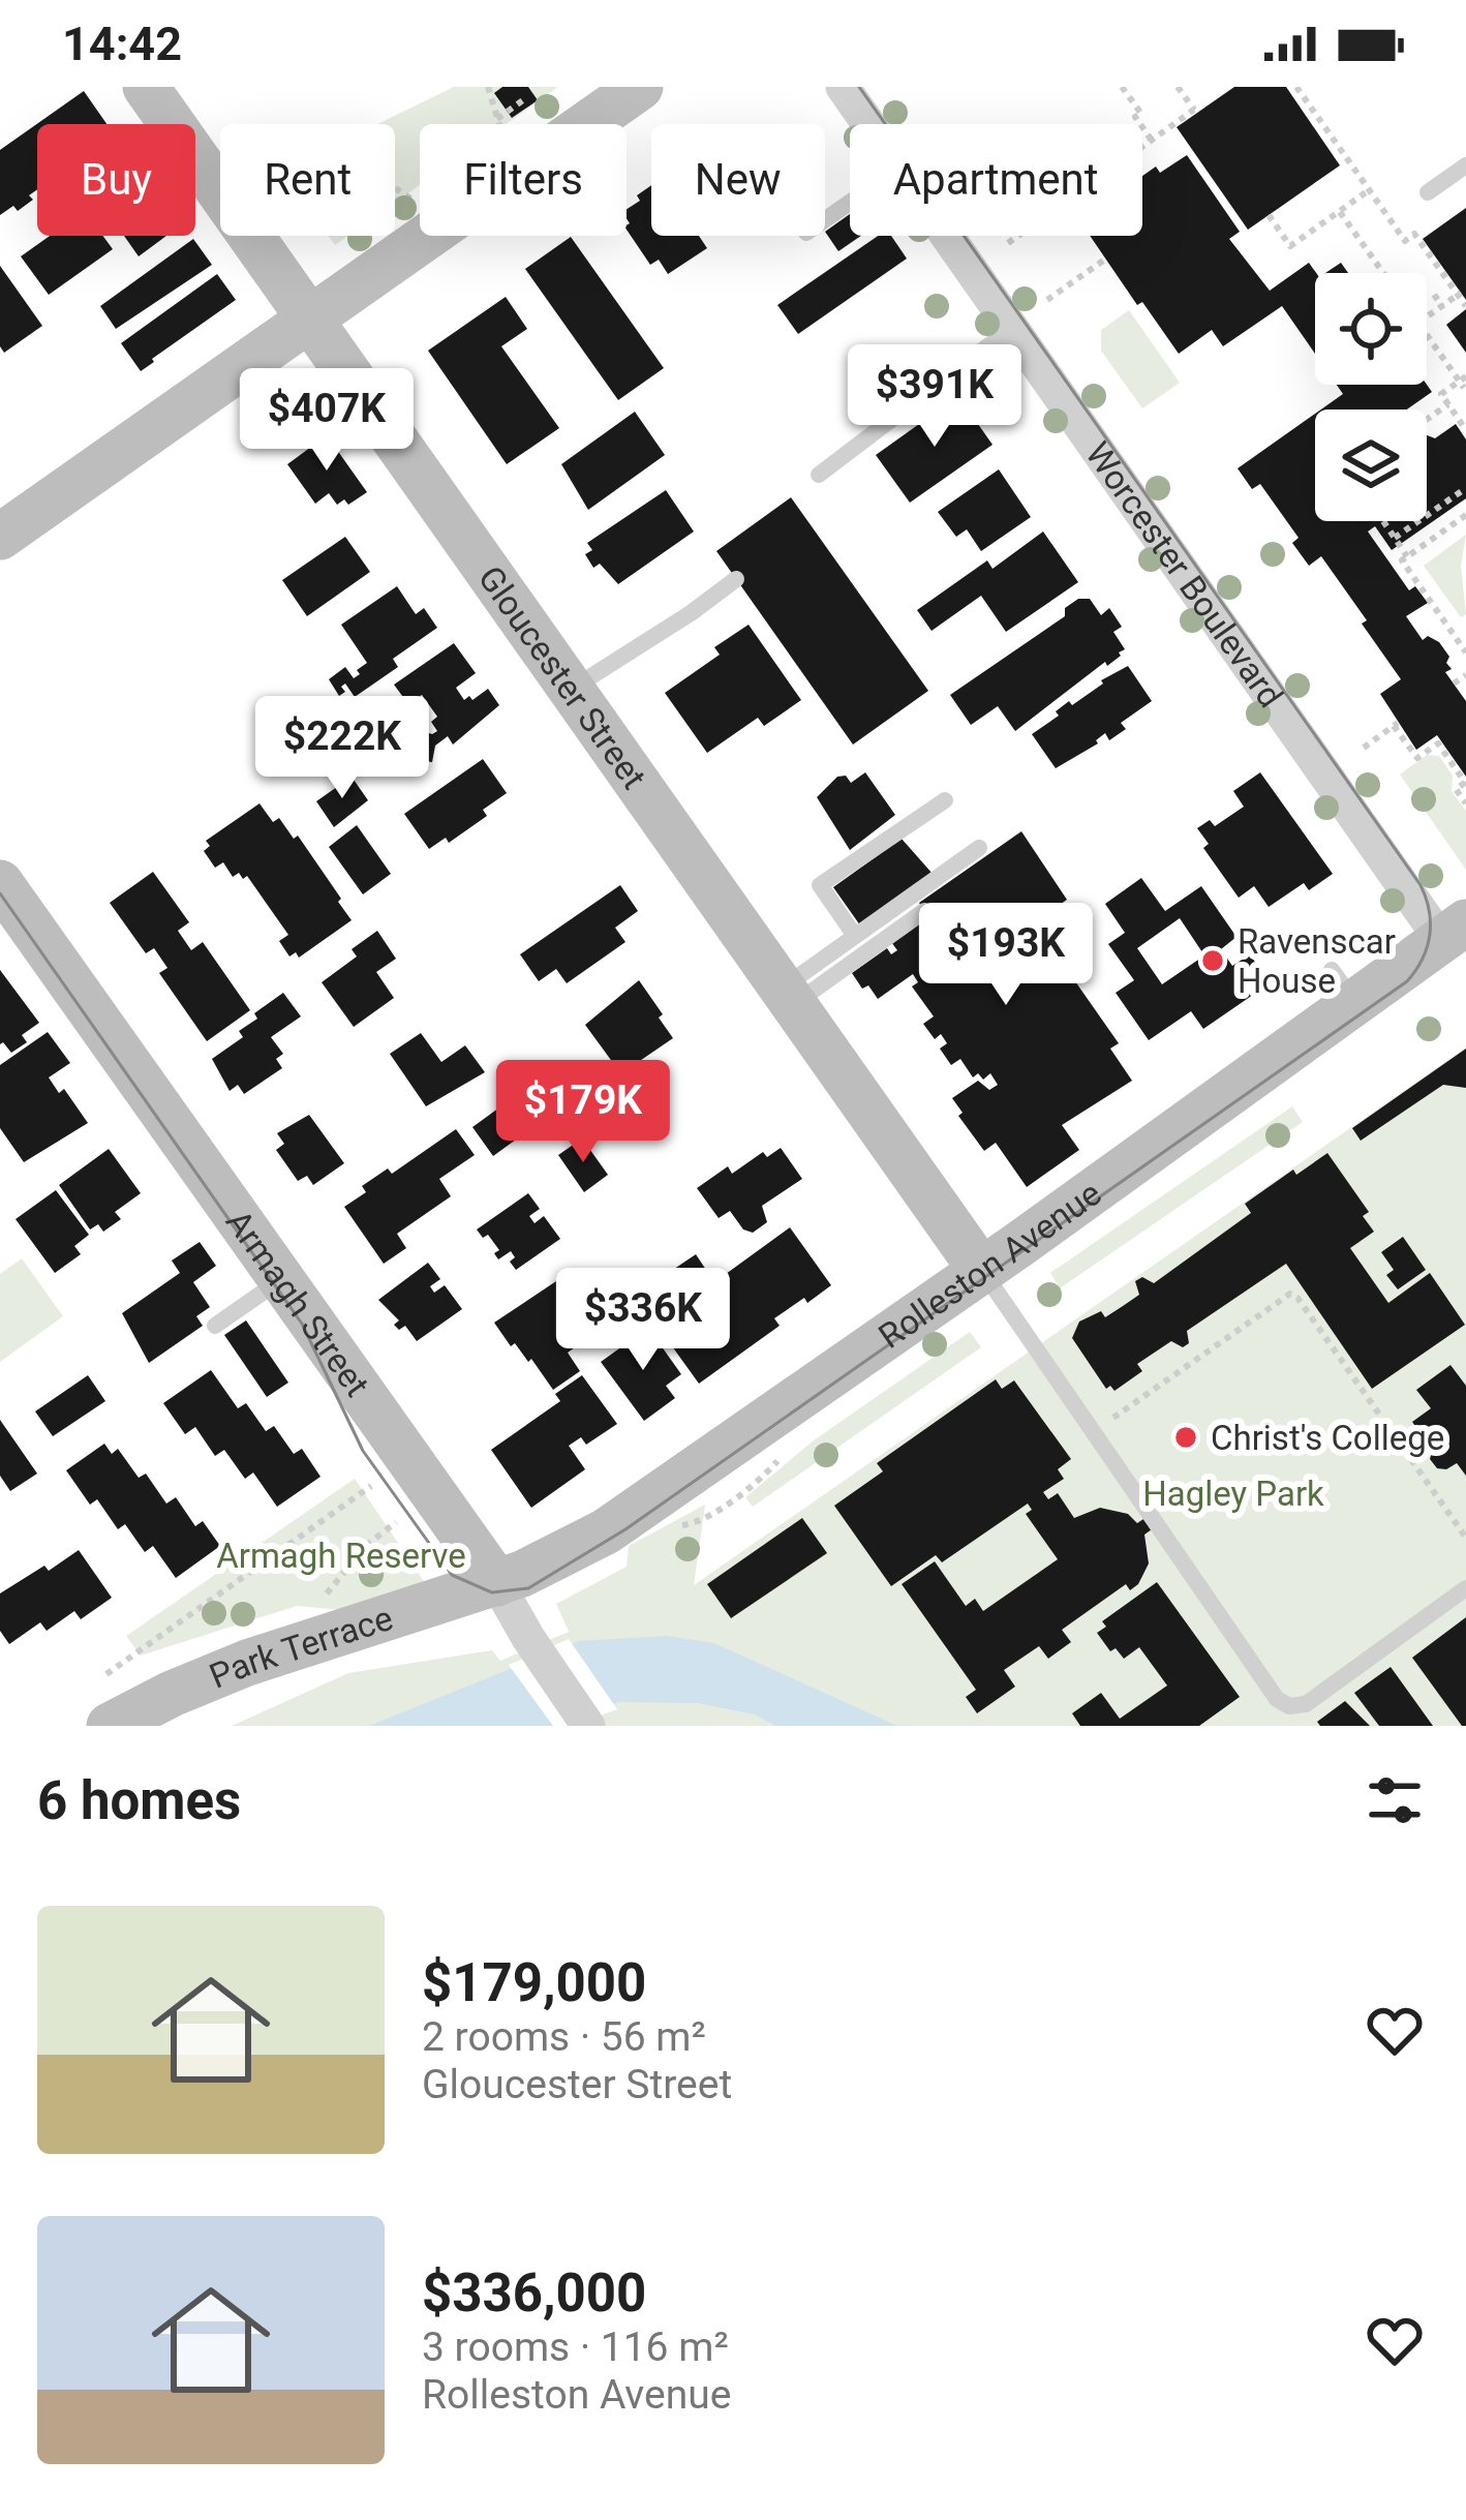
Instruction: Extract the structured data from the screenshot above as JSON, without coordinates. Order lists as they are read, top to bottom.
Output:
{
  "streets": {
    "street": [
      "Worcester Boulevard",
      "Gloucester Street",
      "Rolleston Avenue",
      "Armagh Street",
      "Park Terrace"
    ]
  },
  "crossings": [
    ["Worcester Boulevard", "Rolleston Avenue"],
    ["Gloucester Street", "Rolleston Avenue"],
    ["Rolleston Avenue", "Armagh Street"],
    ["Rolleston Avenue", "Park Terrace"],
    ["Armagh Street", "Park Terrace"]
  ],
  "parks": ["Hagley Park", "Armagh Reserve"],
  "places": ["Ravenscar House", "Christ's College"],
  "page": {
    "status": "14:42",
    "chip": [
      "Buy",
      "Rent",
      "Filters",
      "New",
      "Apartment"
    ],
    "price": [
      "$391K",
      "$407K",
      "$222K",
      "$193K",
      "$179K",
      "$336K"
    ],
    "heading": "6 homes",
    "list": [
      {
        "name": "$179,000",
        "note": "2 rooms · 56 m² · Gloucester Street"
      },
      {
        "name": "$336,000",
        "note": "3 rooms · 116 m² · Rolleston Avenue"
      }
    ]
  }
}
